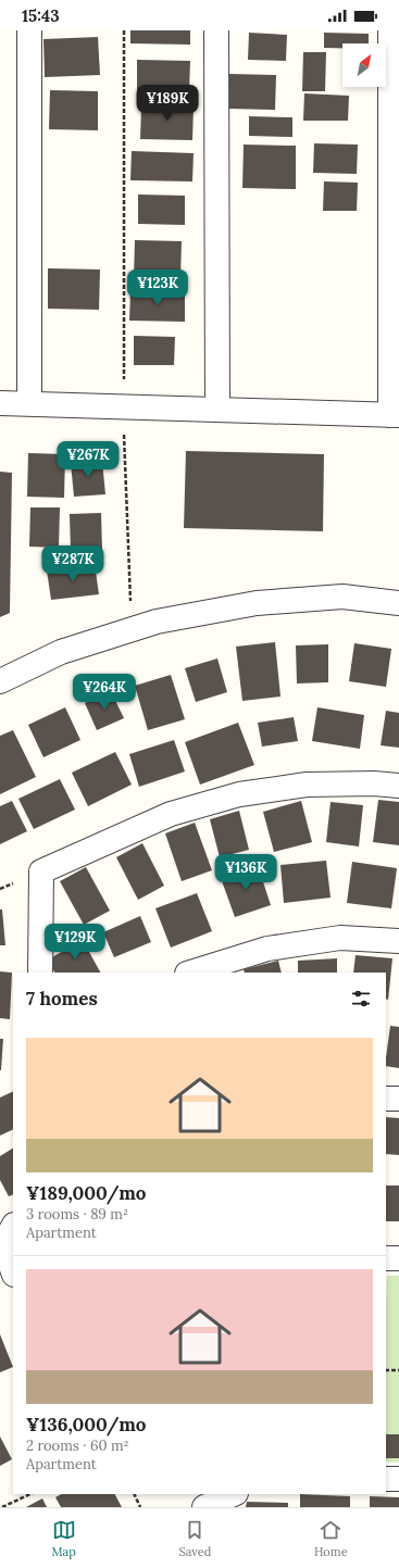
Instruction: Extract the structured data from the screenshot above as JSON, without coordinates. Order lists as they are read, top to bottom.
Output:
{
  "north": "top right",
  "page": {
    "status": "15:43",
    "price": [
      "¥189K",
      "¥123K",
      "¥267K",
      "¥287K",
      "¥264K",
      "¥136K",
      "¥129K"
    ],
    "heading": "7 homes",
    "list": [
      {
        "name": "¥189,000/mo",
        "note": "3 rooms · 89 m² · Apartment"
      },
      {
        "name": "¥136,000/mo",
        "note": "2 rooms · 60 m² · Apartment"
      }
    ],
    "tabs": ["Map", "Saved", "Home"]
  }
}
